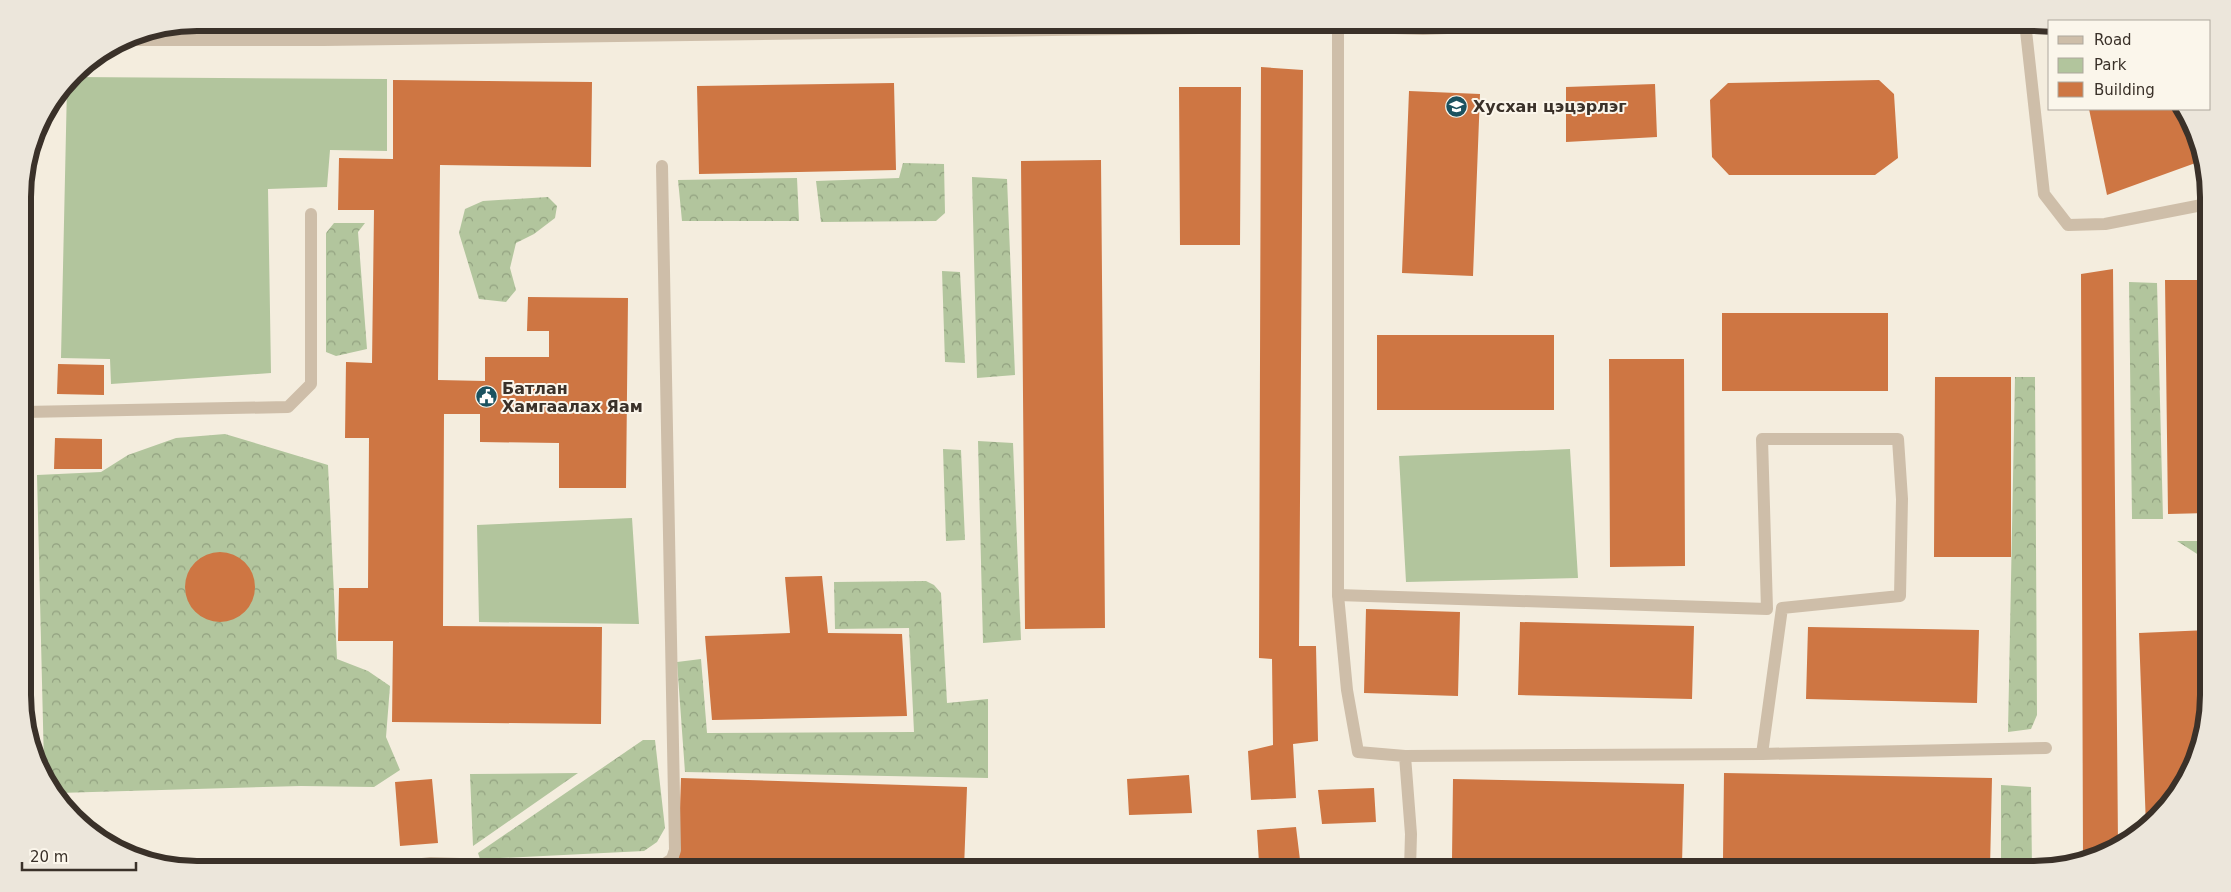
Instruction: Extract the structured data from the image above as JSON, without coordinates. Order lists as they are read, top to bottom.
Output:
{
  "places": {
    "school or university": ["Хусхан цэцэрлэг"],
    "public building": ["Батлан Хамгаалах Яам"]
  },
  "legend": ["Road", "Park", "Building"],
  "scale_bar": "20 m"
}
